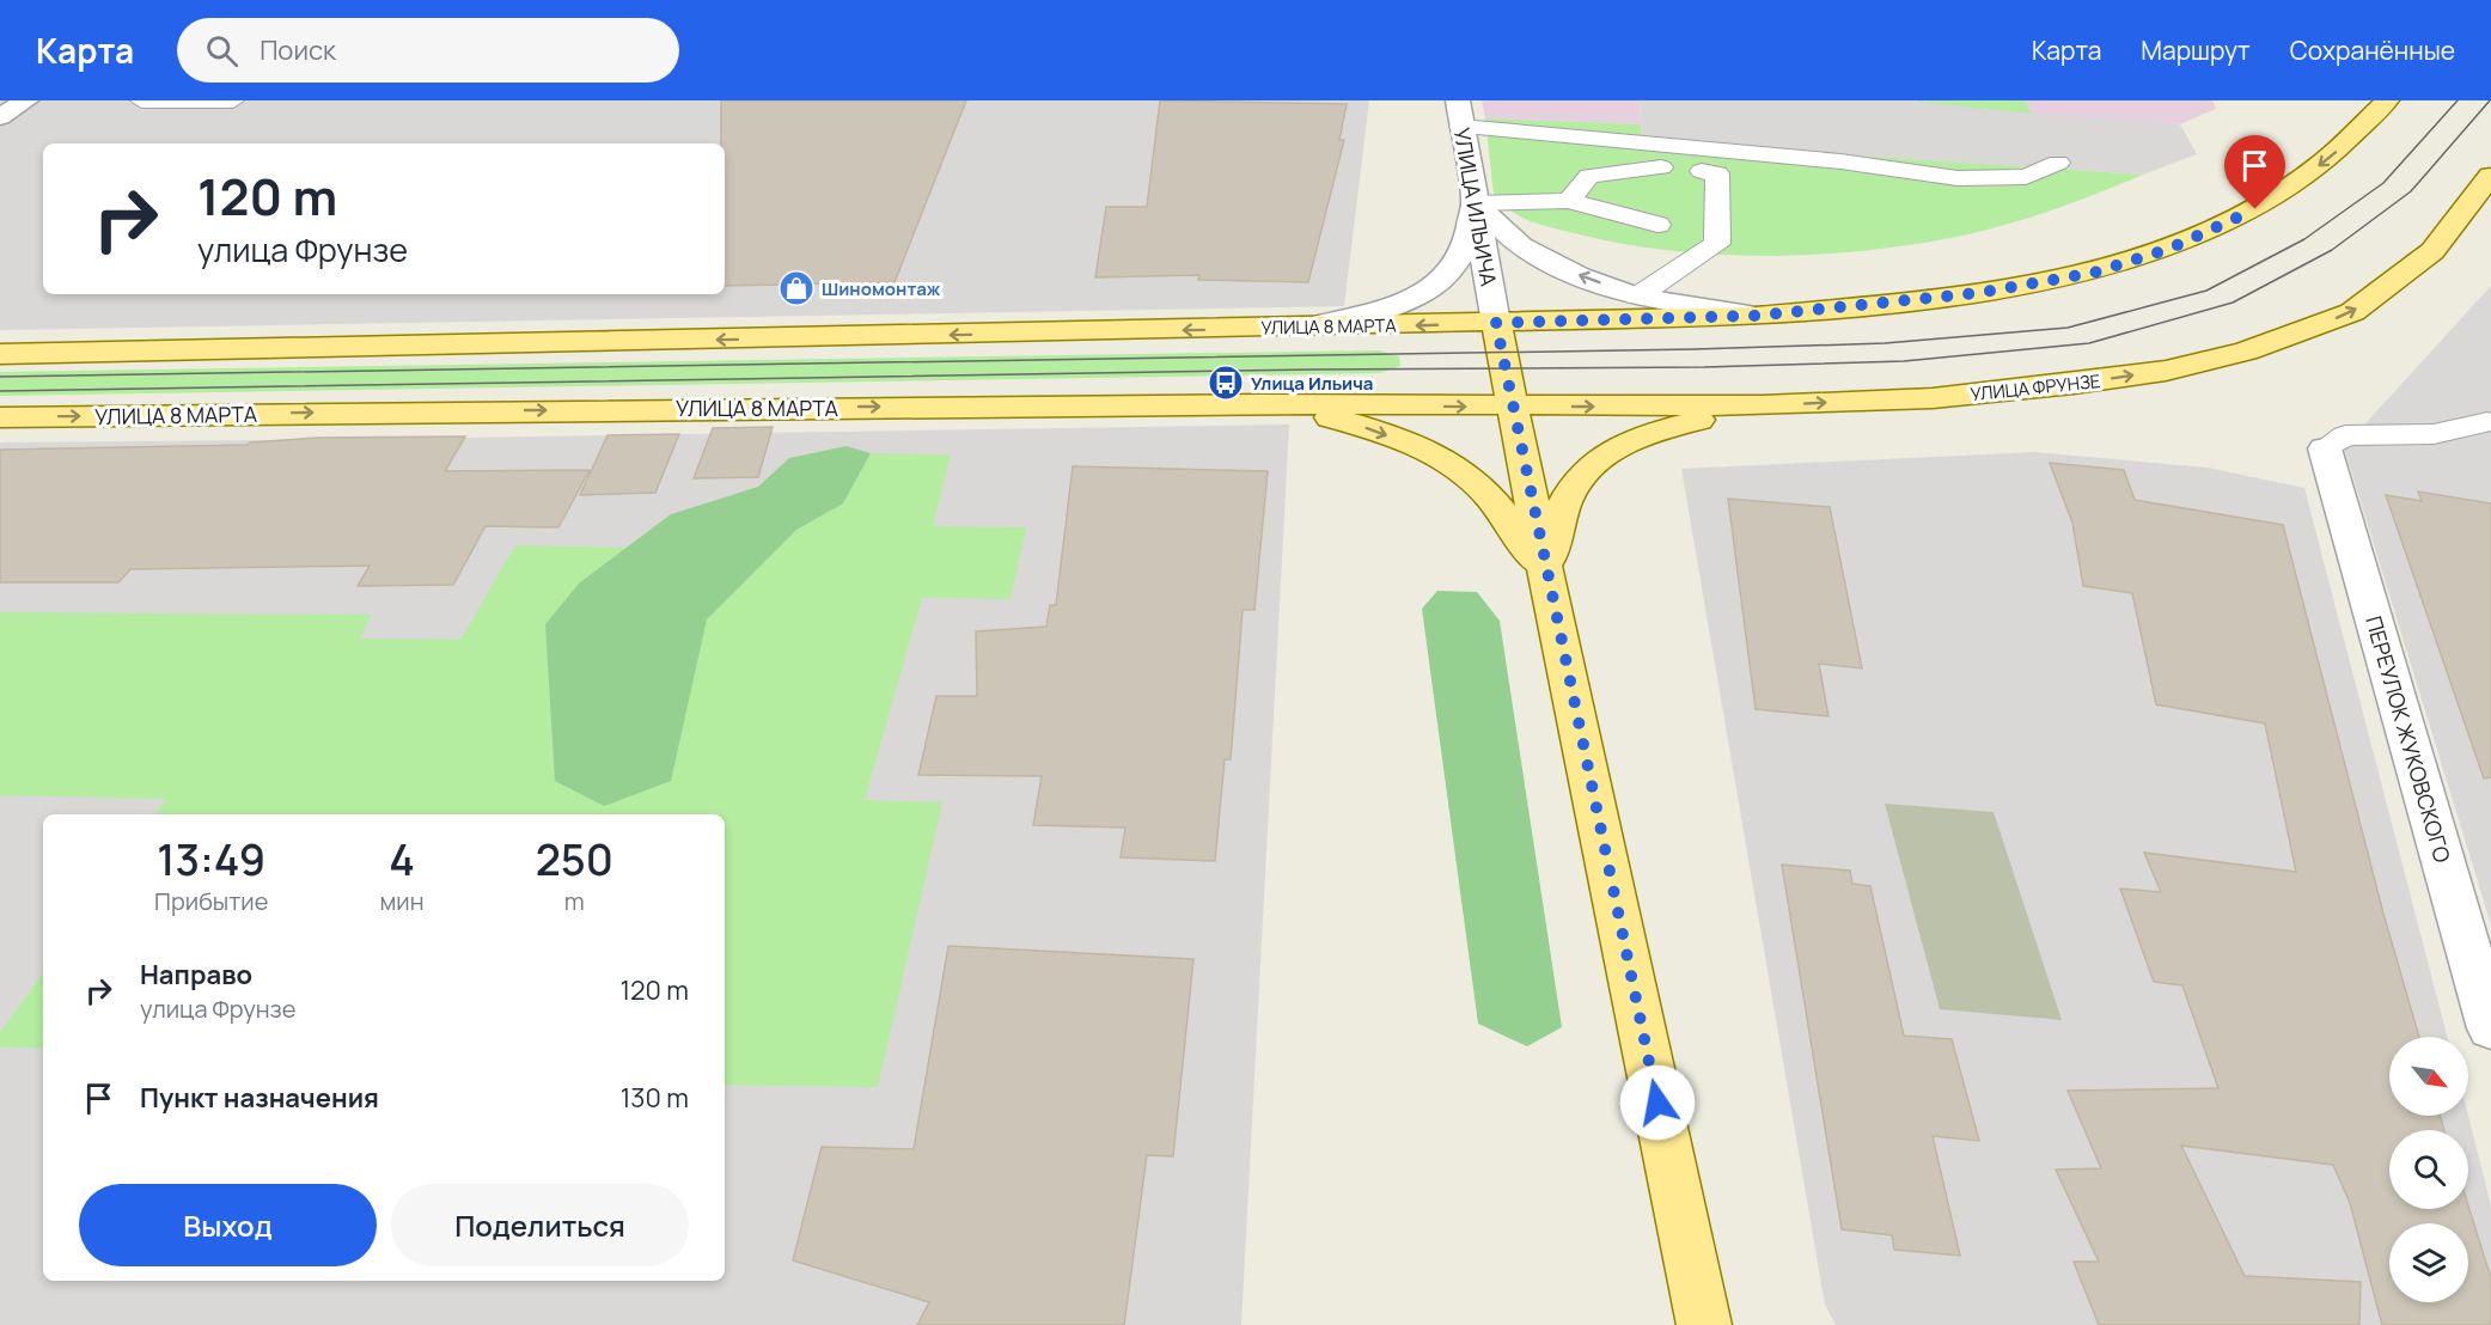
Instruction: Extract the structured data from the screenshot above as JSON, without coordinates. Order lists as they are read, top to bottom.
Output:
{
  "streets": {
    "main road": ["УЛИЦА ИЛЬИЧА", "УЛИЦА 8 МАРТА", "УЛИЦА ФРУНЗЕ"],
    "street": ["ПЕРЕУЛОК ЖУКОВСКОГО"]
  },
  "crossings": [
    ["УЛИЦА ИЛЬИЧА", "УЛИЦА 8 МАРТА"],
    ["УЛИЦА ИЛЬИЧА", "УЛИЦА ФРУНЗЕ"],
    ["УЛИЦА 8 МАРТА", "УЛИЦА ФРУНЗЕ"]
  ],
  "places": {
    "shop": ["Шиномонтаж"],
    "bus stop": ["Улица Ильича"]
  },
  "north": "bottom right",
  "page": {
    "header": "Карта",
    "search": "Поиск",
    "nav": ["Карта", "Маршрут", "Сохранённые"],
    "turn": ["120 m", "улица Фрунзе"],
    "eta": [
      "13:49",
      "Прибытие",
      "4",
      "мин",
      "250",
      "m"
    ],
    "list": [
      {
        "name": "Направо",
        "note": "улица Фрунзе",
        "value": "120 m"
      },
      {
        "name": "Пункт назначения",
        "value": "130 m"
      }
    ],
    "buttons": ["Выход", "Поделиться"]
  }
}
